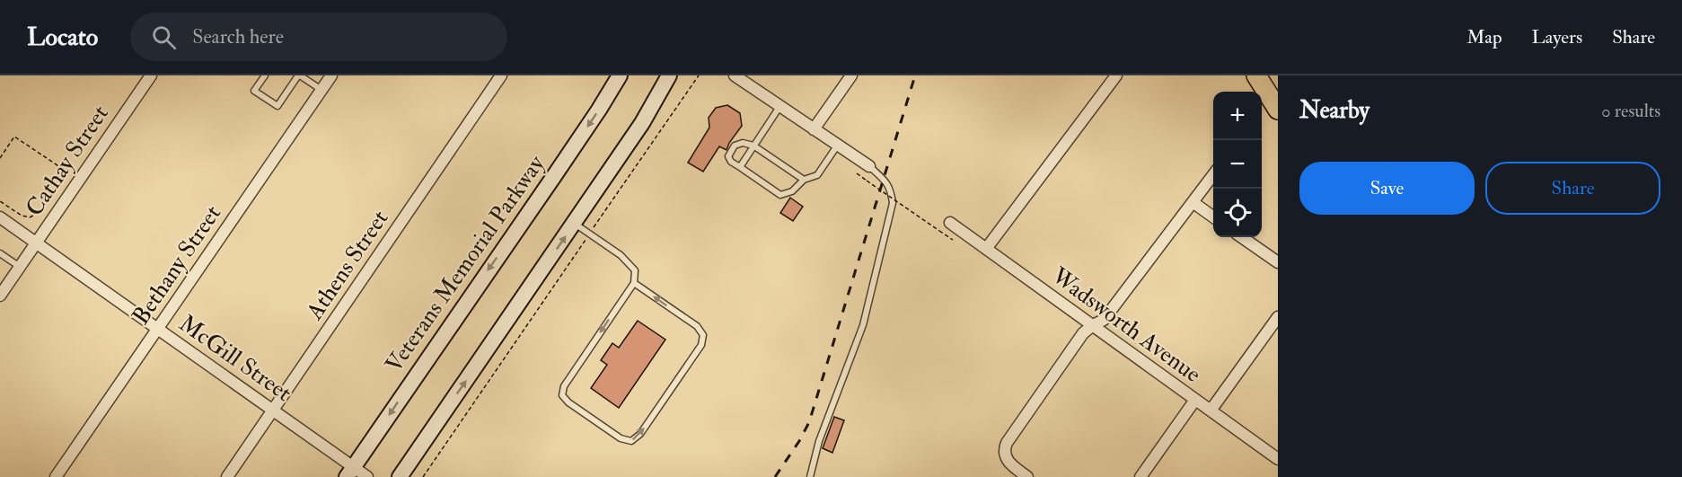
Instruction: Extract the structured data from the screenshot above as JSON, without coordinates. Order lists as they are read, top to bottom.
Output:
{
  "streets": {
    "street": [
      "Cathay Street",
      "Veterans Memorial Parkway",
      "Bethany Street",
      "Athens Street",
      "Wadsworth Avenue",
      "McGill Street"
    ]
  },
  "crossings": [
    ["Cathay Street", "McGill Street"],
    ["Veterans Memorial Parkway", "McGill Street"],
    ["Bethany Street", "McGill Street"],
    ["Athens Street", "McGill Street"]
  ],
  "page": {
    "header": "Locato",
    "search": "Search here",
    "nav": ["Map", "Layers", "Share"],
    "heading": ["Nearby", "0 results"],
    "map_buttons": ["+", "−"],
    "buttons": ["Save", "Share"]
  }
}
